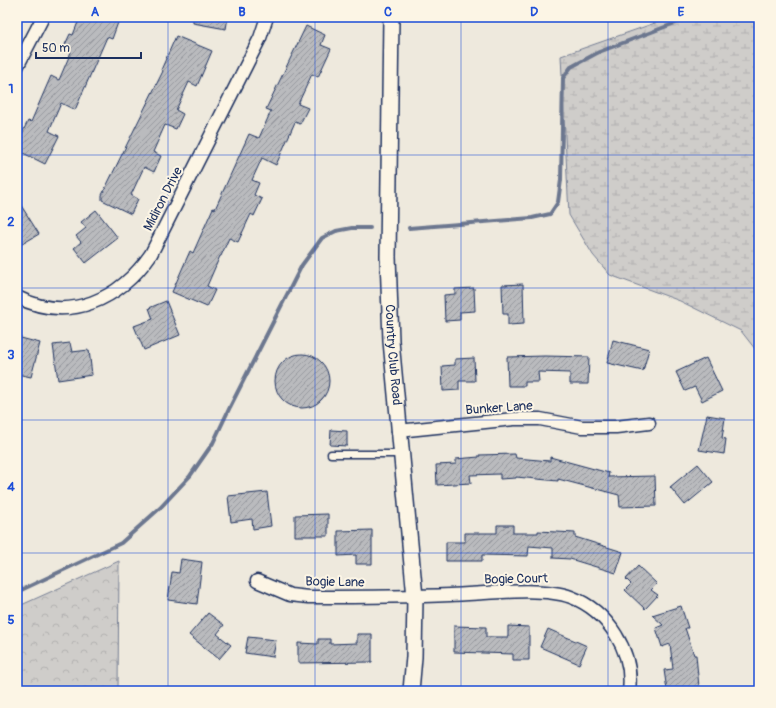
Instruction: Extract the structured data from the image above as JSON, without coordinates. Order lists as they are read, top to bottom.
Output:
{
  "streets": {
    "street": [
      "Midiron Drive",
      "Country Club Road",
      "Bunker Lane",
      "Bogie Court",
      "Bogie Lane"
    ]
  },
  "crossings": [
    ["Country Club Road", "Bunker Lane"],
    ["Country Club Road", "Bogie Court"],
    ["Country Club Road", "Bogie Lane"],
    ["Bogie Court", "Bogie Lane"]
  ],
  "scale_bar": "50 m",
  "grid": {
    "columns": [
      "A",
      "B",
      "C",
      "D",
      "E"
    ],
    "rows": [
      "1",
      "2",
      "3",
      "4",
      "5"
    ]
  }
}
